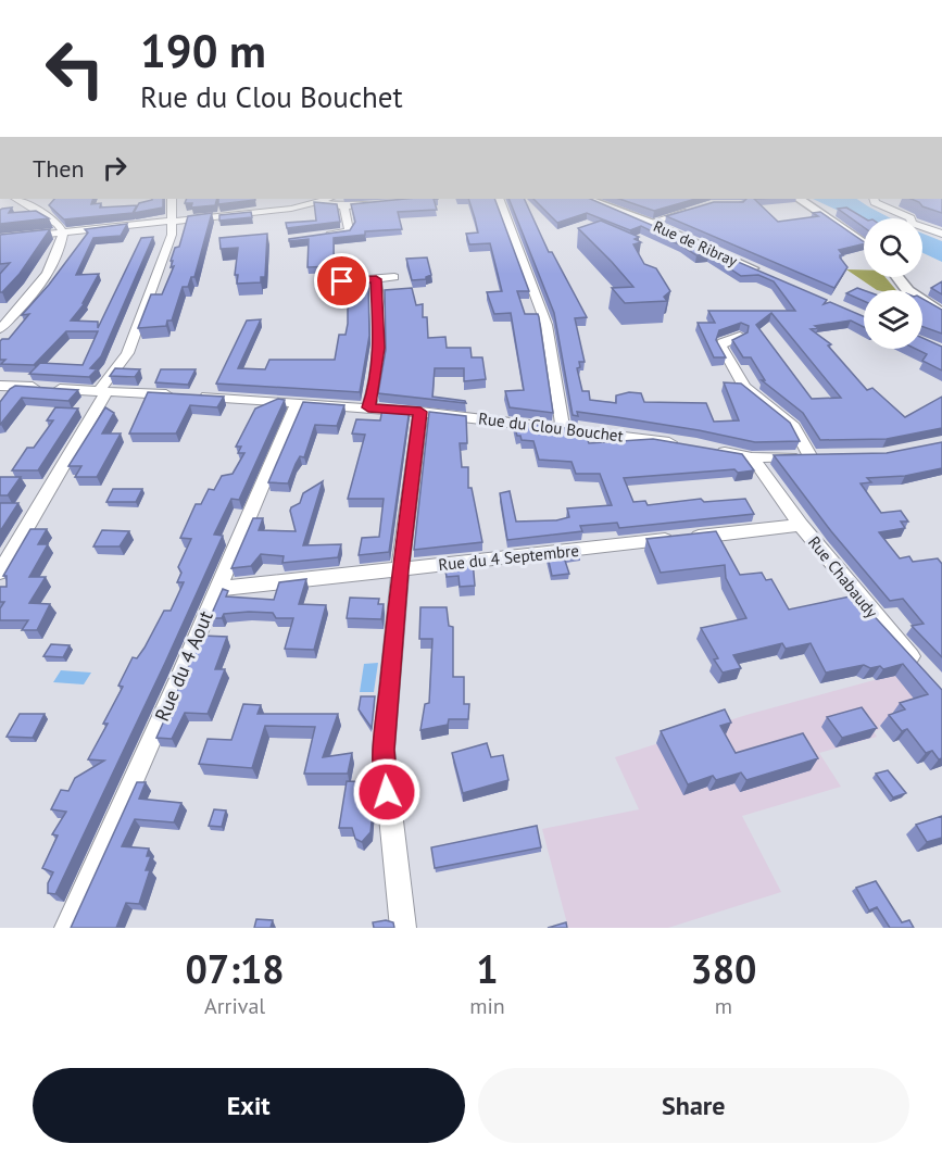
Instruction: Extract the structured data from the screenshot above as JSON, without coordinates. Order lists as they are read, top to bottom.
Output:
{
  "streets": {
    "street": [
      "Rue de Ribray",
      "Rue du Clou Bouchet",
      "Rue du 4 Septembre",
      "Rue Chabaudy",
      "Rue du 4 Aout"
    ]
  },
  "crossings": [
    ["Rue du Clou Bouchet", "Rue du 4 Aout"],
    ["Rue du 4 Septembre", "Rue Chabaudy"],
    ["Rue du 4 Septembre", "Rue du 4 Aout"]
  ],
  "page": {
    "turn": ["190 m", "Rue du Clou Bouchet"],
    "then": "Then",
    "eta": [
      "07:18",
      "Arrival",
      "1",
      "min",
      "380",
      "m"
    ],
    "buttons": ["Exit", "Share"]
  }
}
